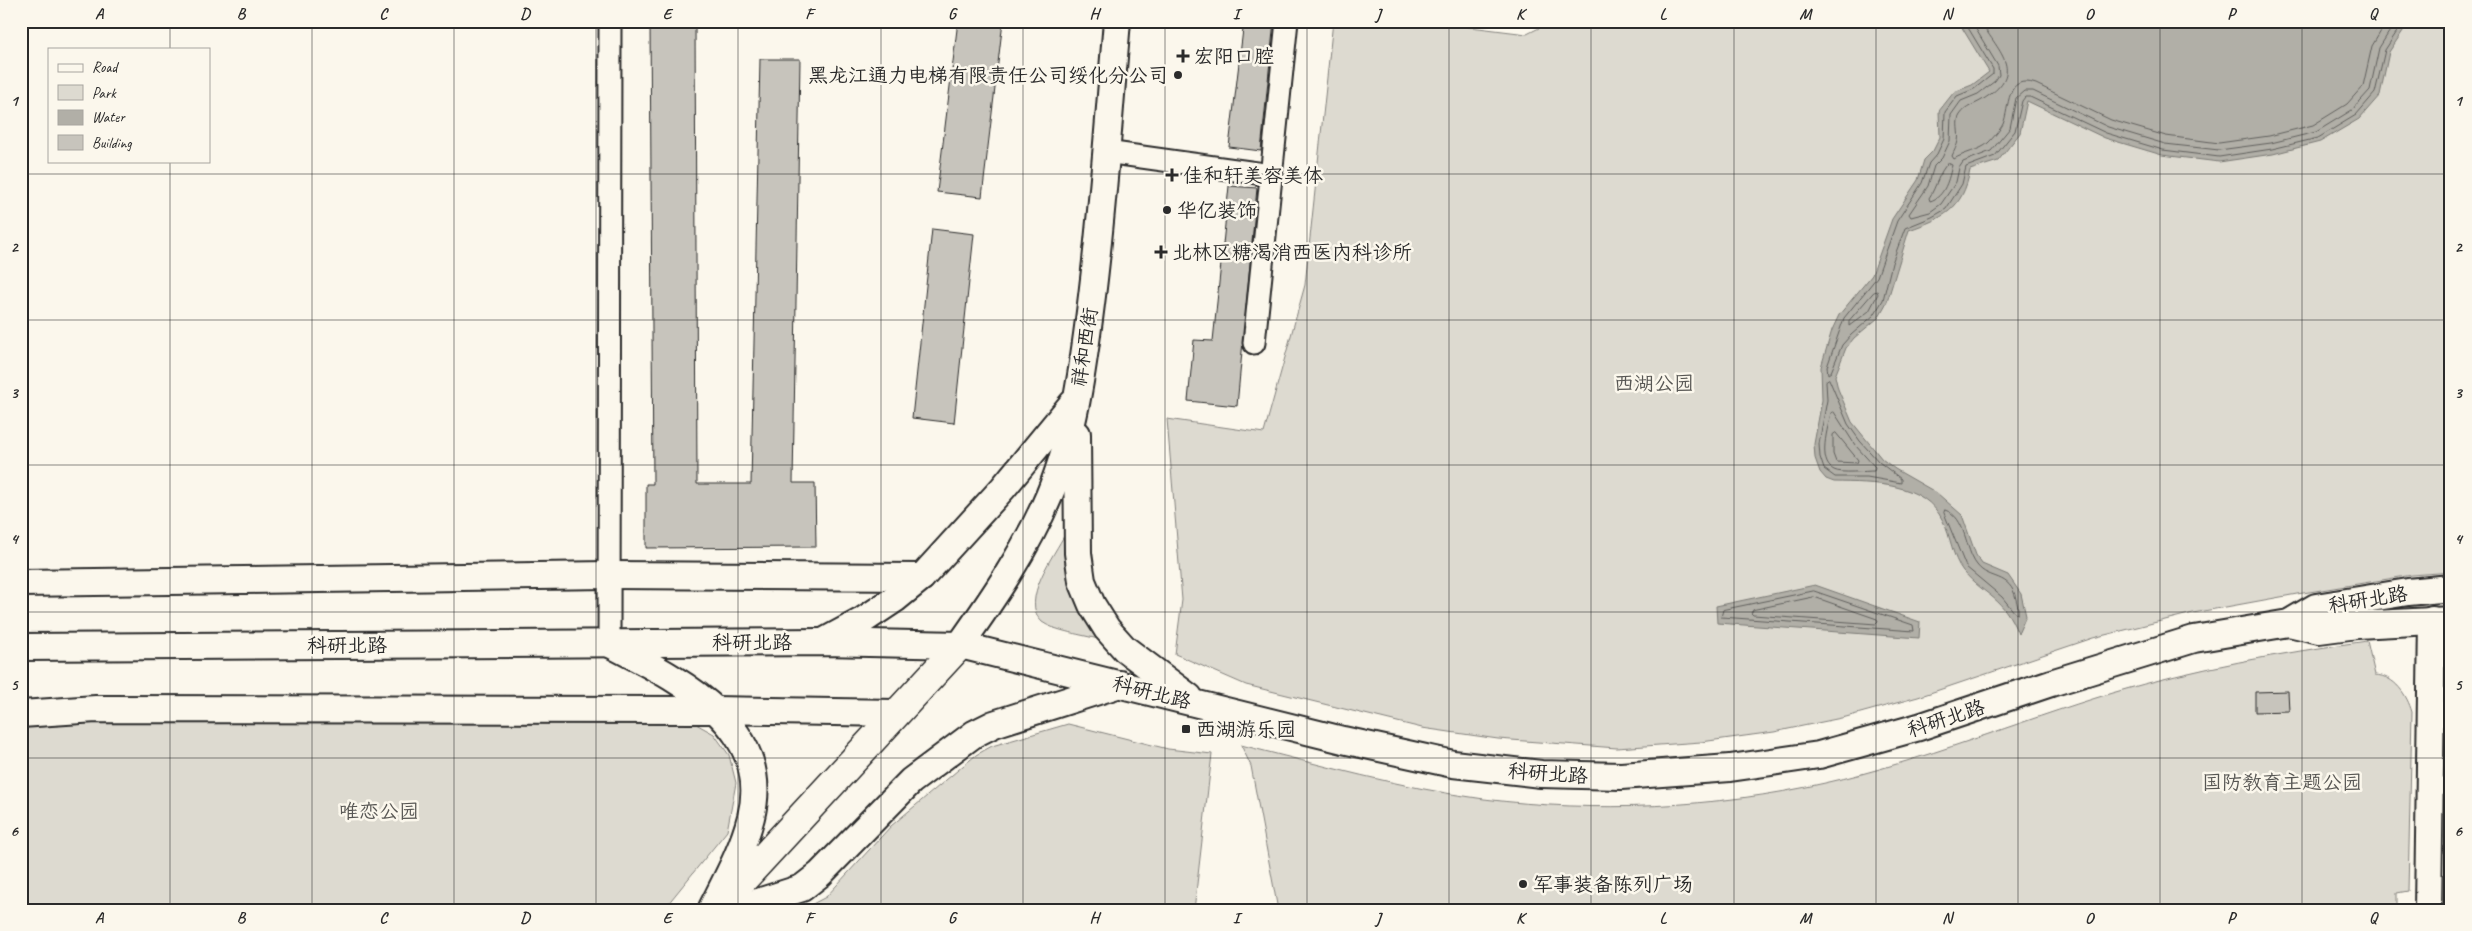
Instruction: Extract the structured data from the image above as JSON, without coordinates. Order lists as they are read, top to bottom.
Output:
{
  "streets": {
    "main road": ["祥和西街", "科研北路"]
  },
  "crossings": [
    ["祥和西街", "科研北路"]
  ],
  "parks": ["西湖公园", "国防教育主题公园", "唯恋公园"],
  "places": {
    "health": ["宏阳口腔", "佳和轩美容美体", "北林区糖渴消西医内科诊所"],
    "other": ["黑龙江通力电梯有限责任公司绥化分公司", "华亿装饰", "军事装备陈列广场"],
    "transit": ["西湖游乐园"]
  },
  "legend": [
    "Road",
    "Park",
    "Water",
    "Building"
  ],
  "grid": {
    "columns": [
      "A",
      "B",
      "C",
      "D",
      "E",
      "F",
      "G",
      "H",
      "I",
      "J",
      "K",
      "L",
      "M",
      "N",
      "O",
      "P",
      "Q"
    ],
    "rows": [
      "1",
      "2",
      "3",
      "4",
      "5",
      "6"
    ]
  }
}
